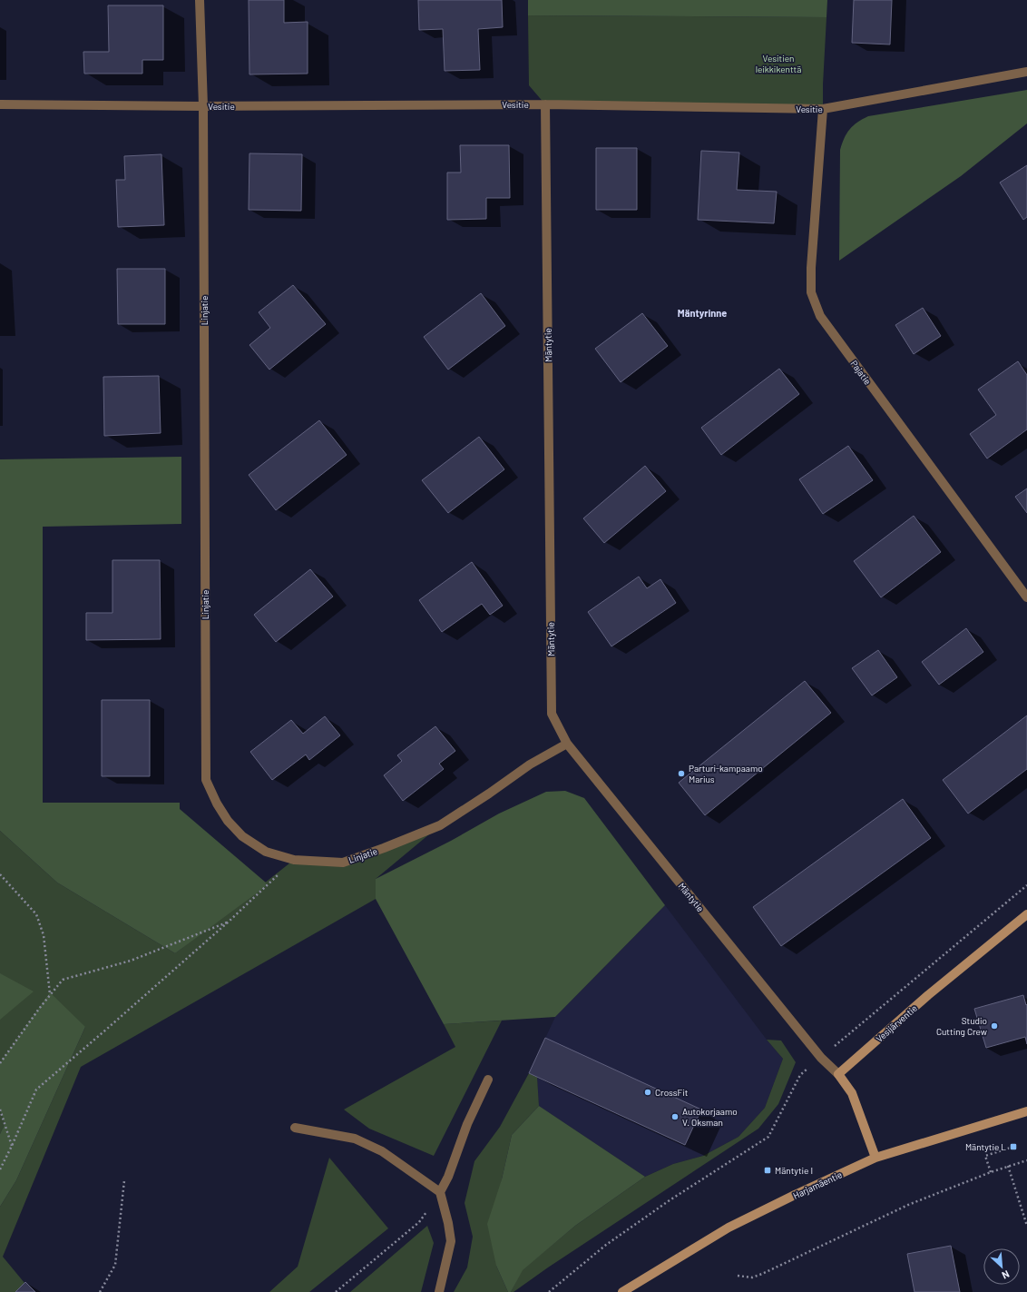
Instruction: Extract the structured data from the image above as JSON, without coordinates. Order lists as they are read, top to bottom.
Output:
{
  "streets": {
    "street": [
      "Vesitie",
      "Linjatie",
      "Mäntytie",
      "Pajatie",
      "Vesijärventie",
      "Harjamäentie"
    ]
  },
  "crossings": [
    ["Vesitie", "Linjatie"],
    ["Vesitie", "Mäntytie"],
    ["Vesitie", "Pajatie"],
    ["Linjatie", "Mäntytie"],
    ["Mäntytie", "Vesijärventie"]
  ],
  "districts": ["Mäntyrinne"],
  "parks": ["Vesitien leikkikenttä"],
  "places": {
    "other": [
      "Parturi-kampaamo Marius",
      "Studio Cutting Crew",
      "CrossFit",
      "Autokorjaamo V. Oksman"
    ],
    "transit": ["Mäntytie L", "Mäntytie I"]
  },
  "north": "bottom right"
}
